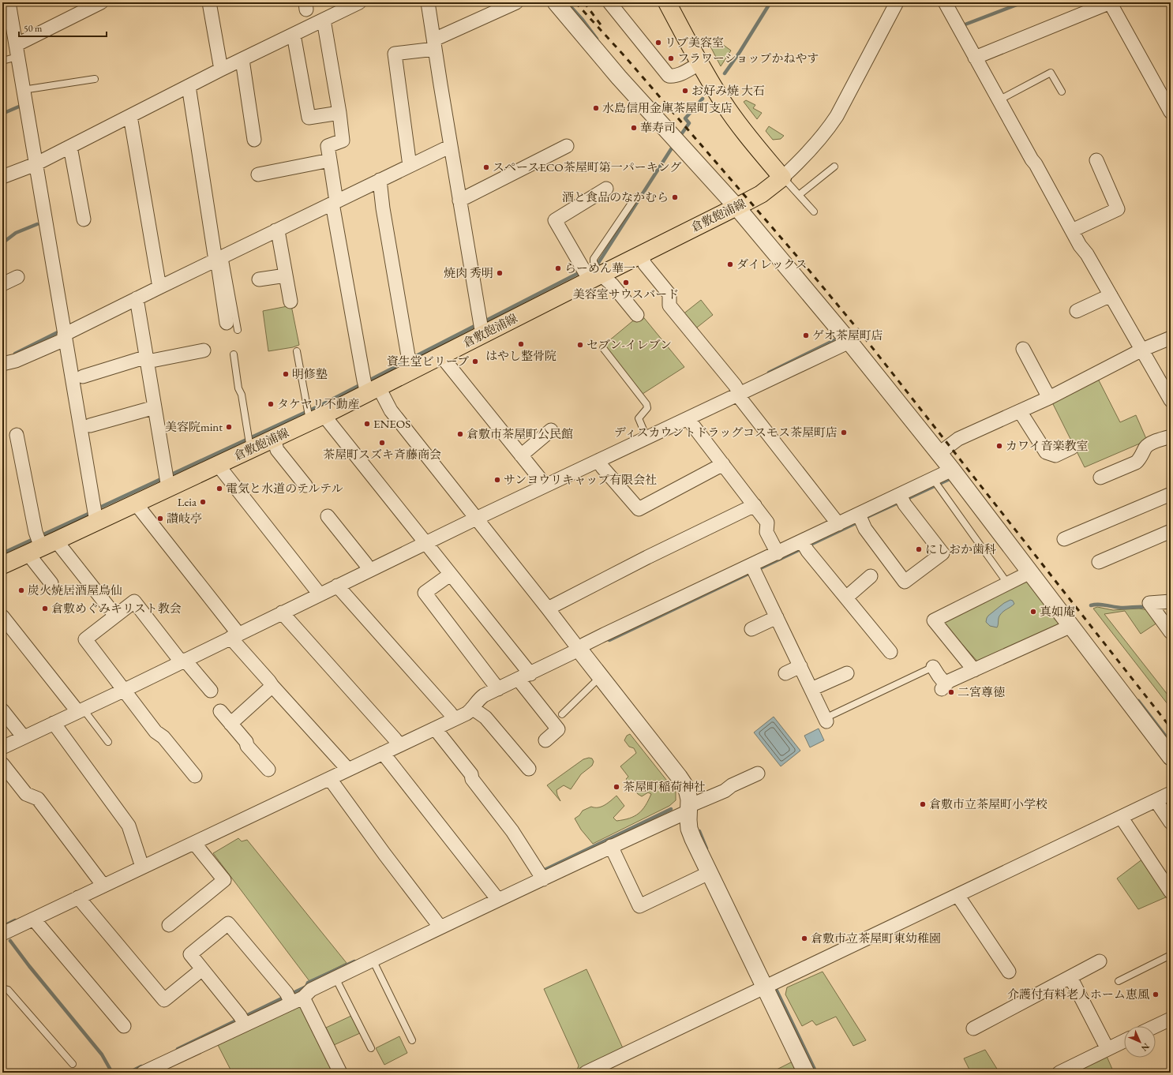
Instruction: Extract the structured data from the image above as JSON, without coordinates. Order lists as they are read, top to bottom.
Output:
{
  "streets": {
    "main road": ["倉敷飽浦線"]
  },
  "places": [
    "リブ美容室",
    "フラワーショップかねやす",
    "お好み焼 大石",
    "水島信用金庫茶屋町支店",
    "華寿司",
    "スペースECO茶屋町第一パーキング",
    "酒と食品のなかむら",
    "ダイレックス",
    "らーめん華一",
    "焼肉 秀明",
    "美容室サウスバード",
    "ゲオ茶屋町店",
    "はやし整骨院",
    "セブン-イレブン",
    "資生堂ビリーブ",
    "明修塾",
    "タケヤリ不動産",
    "ENEOS",
    "美容院mint",
    "ディスカウントドラッグコスモス茶屋町店",
    "倉敷市茶屋町公民館",
    "茶屋町スズキ斉藤商会",
    "カワイ音楽教室",
    "サンヨウリキャップ有限会社",
    "電気と水道のテルテル",
    "Leia",
    "讃岐亭",
    "にしおか歯科",
    "炭火焼居酒屋鳥仙",
    "倉敷めぐみキリスト教会",
    "真如庵",
    "二宮尊徳",
    "茶屋町稲荷神社",
    "倉敷市立茶屋町小学校",
    "倉敷市立茶屋町東幼稚園",
    "介護付有料老人ホーム恵風"
  ],
  "scale_bar": "50 m",
  "north": "bottom right"
}
